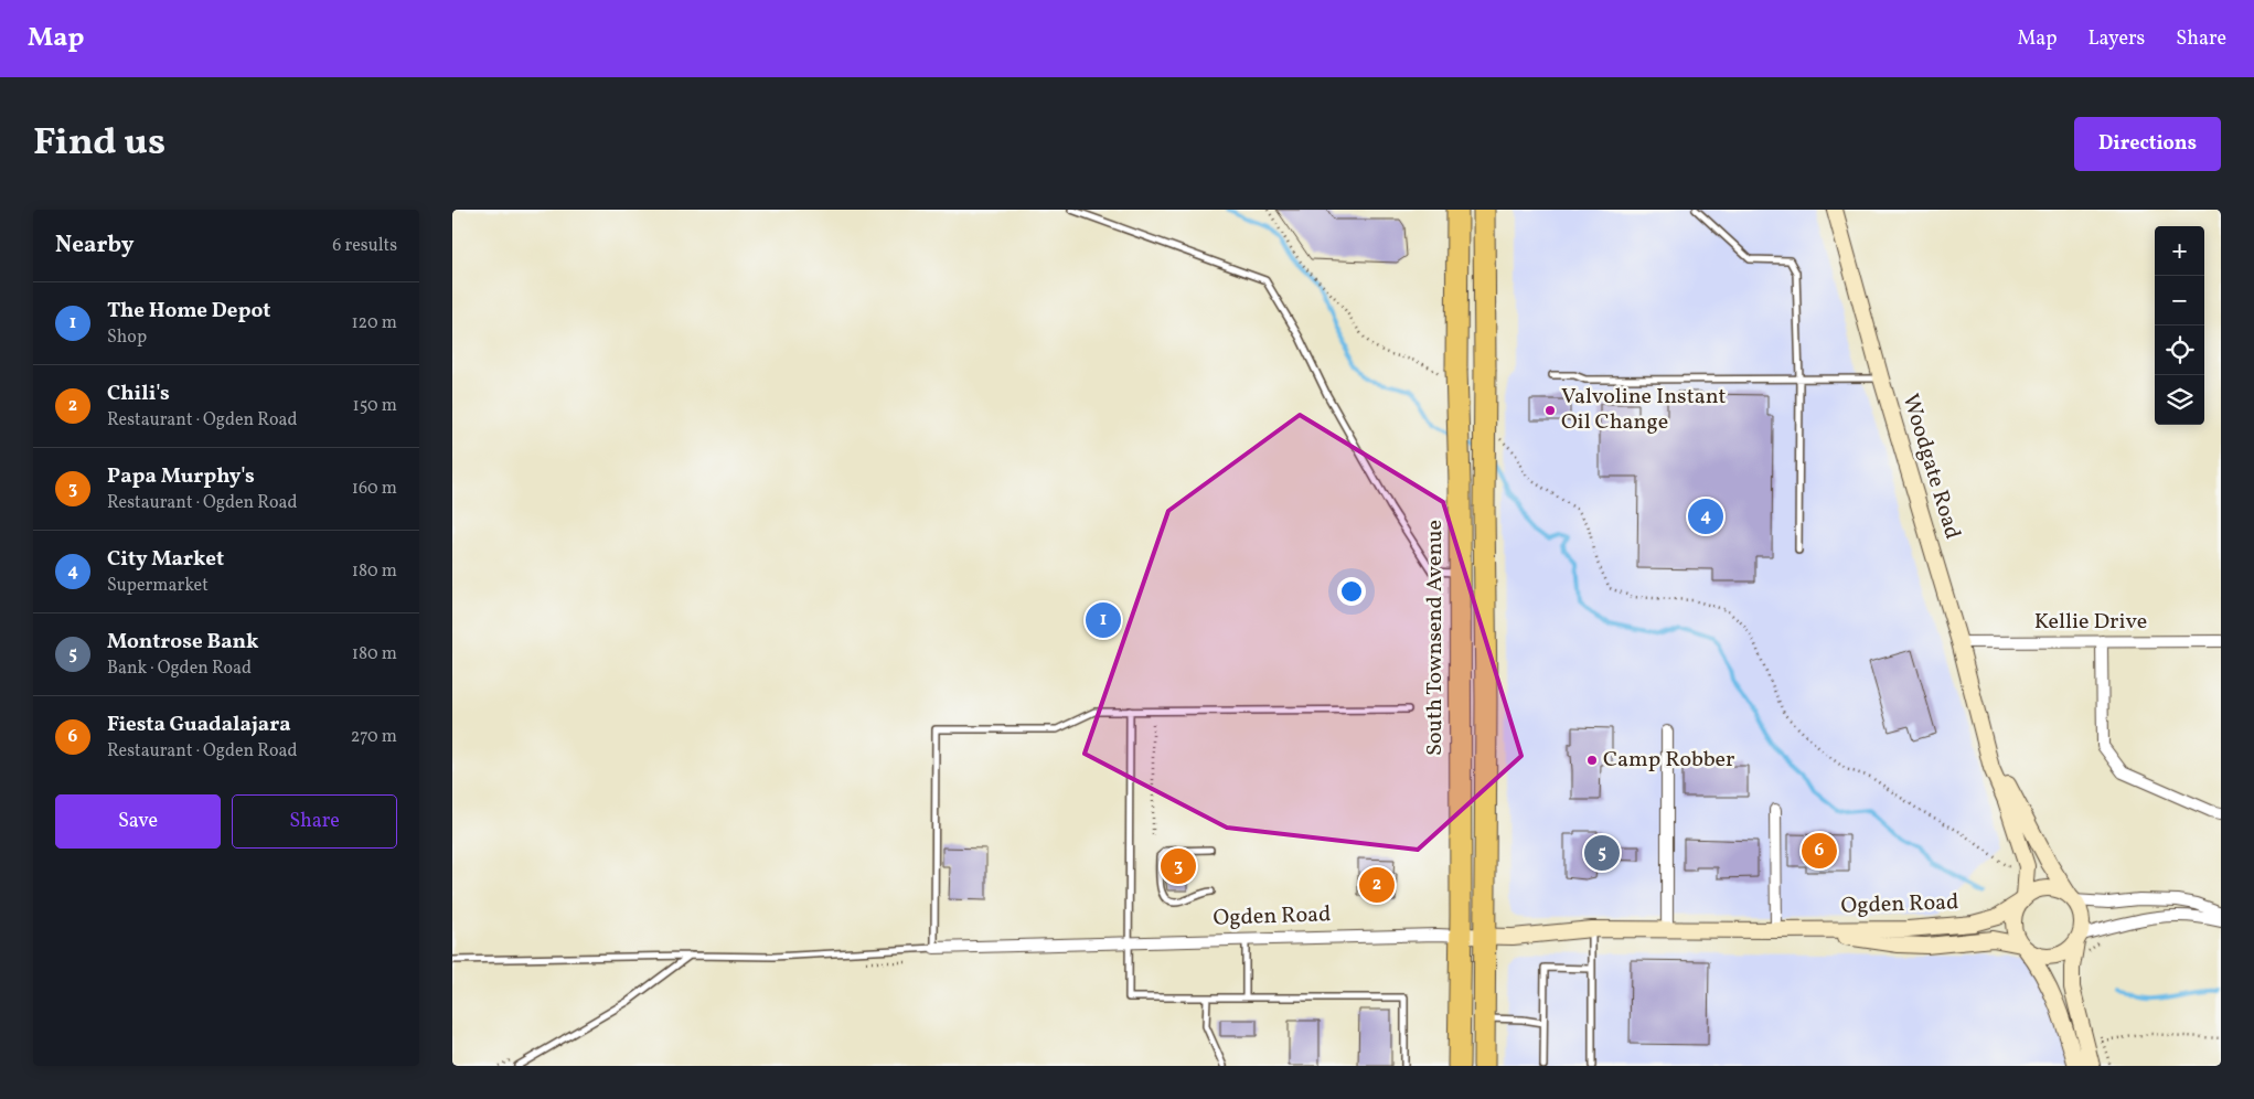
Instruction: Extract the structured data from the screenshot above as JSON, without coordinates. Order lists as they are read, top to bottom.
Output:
{
  "streets": {
    "highway": ["South Townsend Avenue"],
    "street": ["Woodgate Road", "Kellie Drive", "Ogden Road"]
  },
  "crossings": [
    ["Woodgate Road", "Kellie Drive"],
    ["Woodgate Road", "Ogden Road"],
    ["South Townsend Avenue", "Ogden Road"]
  ],
  "places": ["Valvoline Instant Oil Change", "Camp Robber"],
  "page": {
    "header": "Map",
    "nav": ["Map", "Layers", "Share"],
    "title": "Find us",
    "buttons": [
      "Directions",
      ["Save", "Share"]
    ],
    "heading": ["Nearby", "6 results"],
    "map_buttons": ["+", "−"],
    "list": [
      {
        "mark": "1",
        "name": "The Home Depot",
        "note": "Shop",
        "value": "120 m"
      },
      {
        "mark": "2",
        "name": "Chili's",
        "note": "Restaurant · Ogden Road",
        "value": "150 m"
      },
      {
        "mark": "3",
        "name": "Papa Murphy's",
        "note": "Restaurant · Ogden Road",
        "value": "160 m"
      },
      {
        "mark": "4",
        "name": "City Market",
        "note": "Supermarket",
        "value": "180 m"
      },
      {
        "mark": "5",
        "name": "Montrose Bank",
        "note": "Bank · Ogden Road",
        "value": "180 m"
      },
      {
        "mark": "6",
        "name": "Fiesta Guadalajara",
        "note": "Restaurant · Ogden Road",
        "value": "270 m"
      }
    ],
    "pins": [
      "4",
      "1",
      "6",
      "5",
      "3",
      "2"
    ]
  }
}
